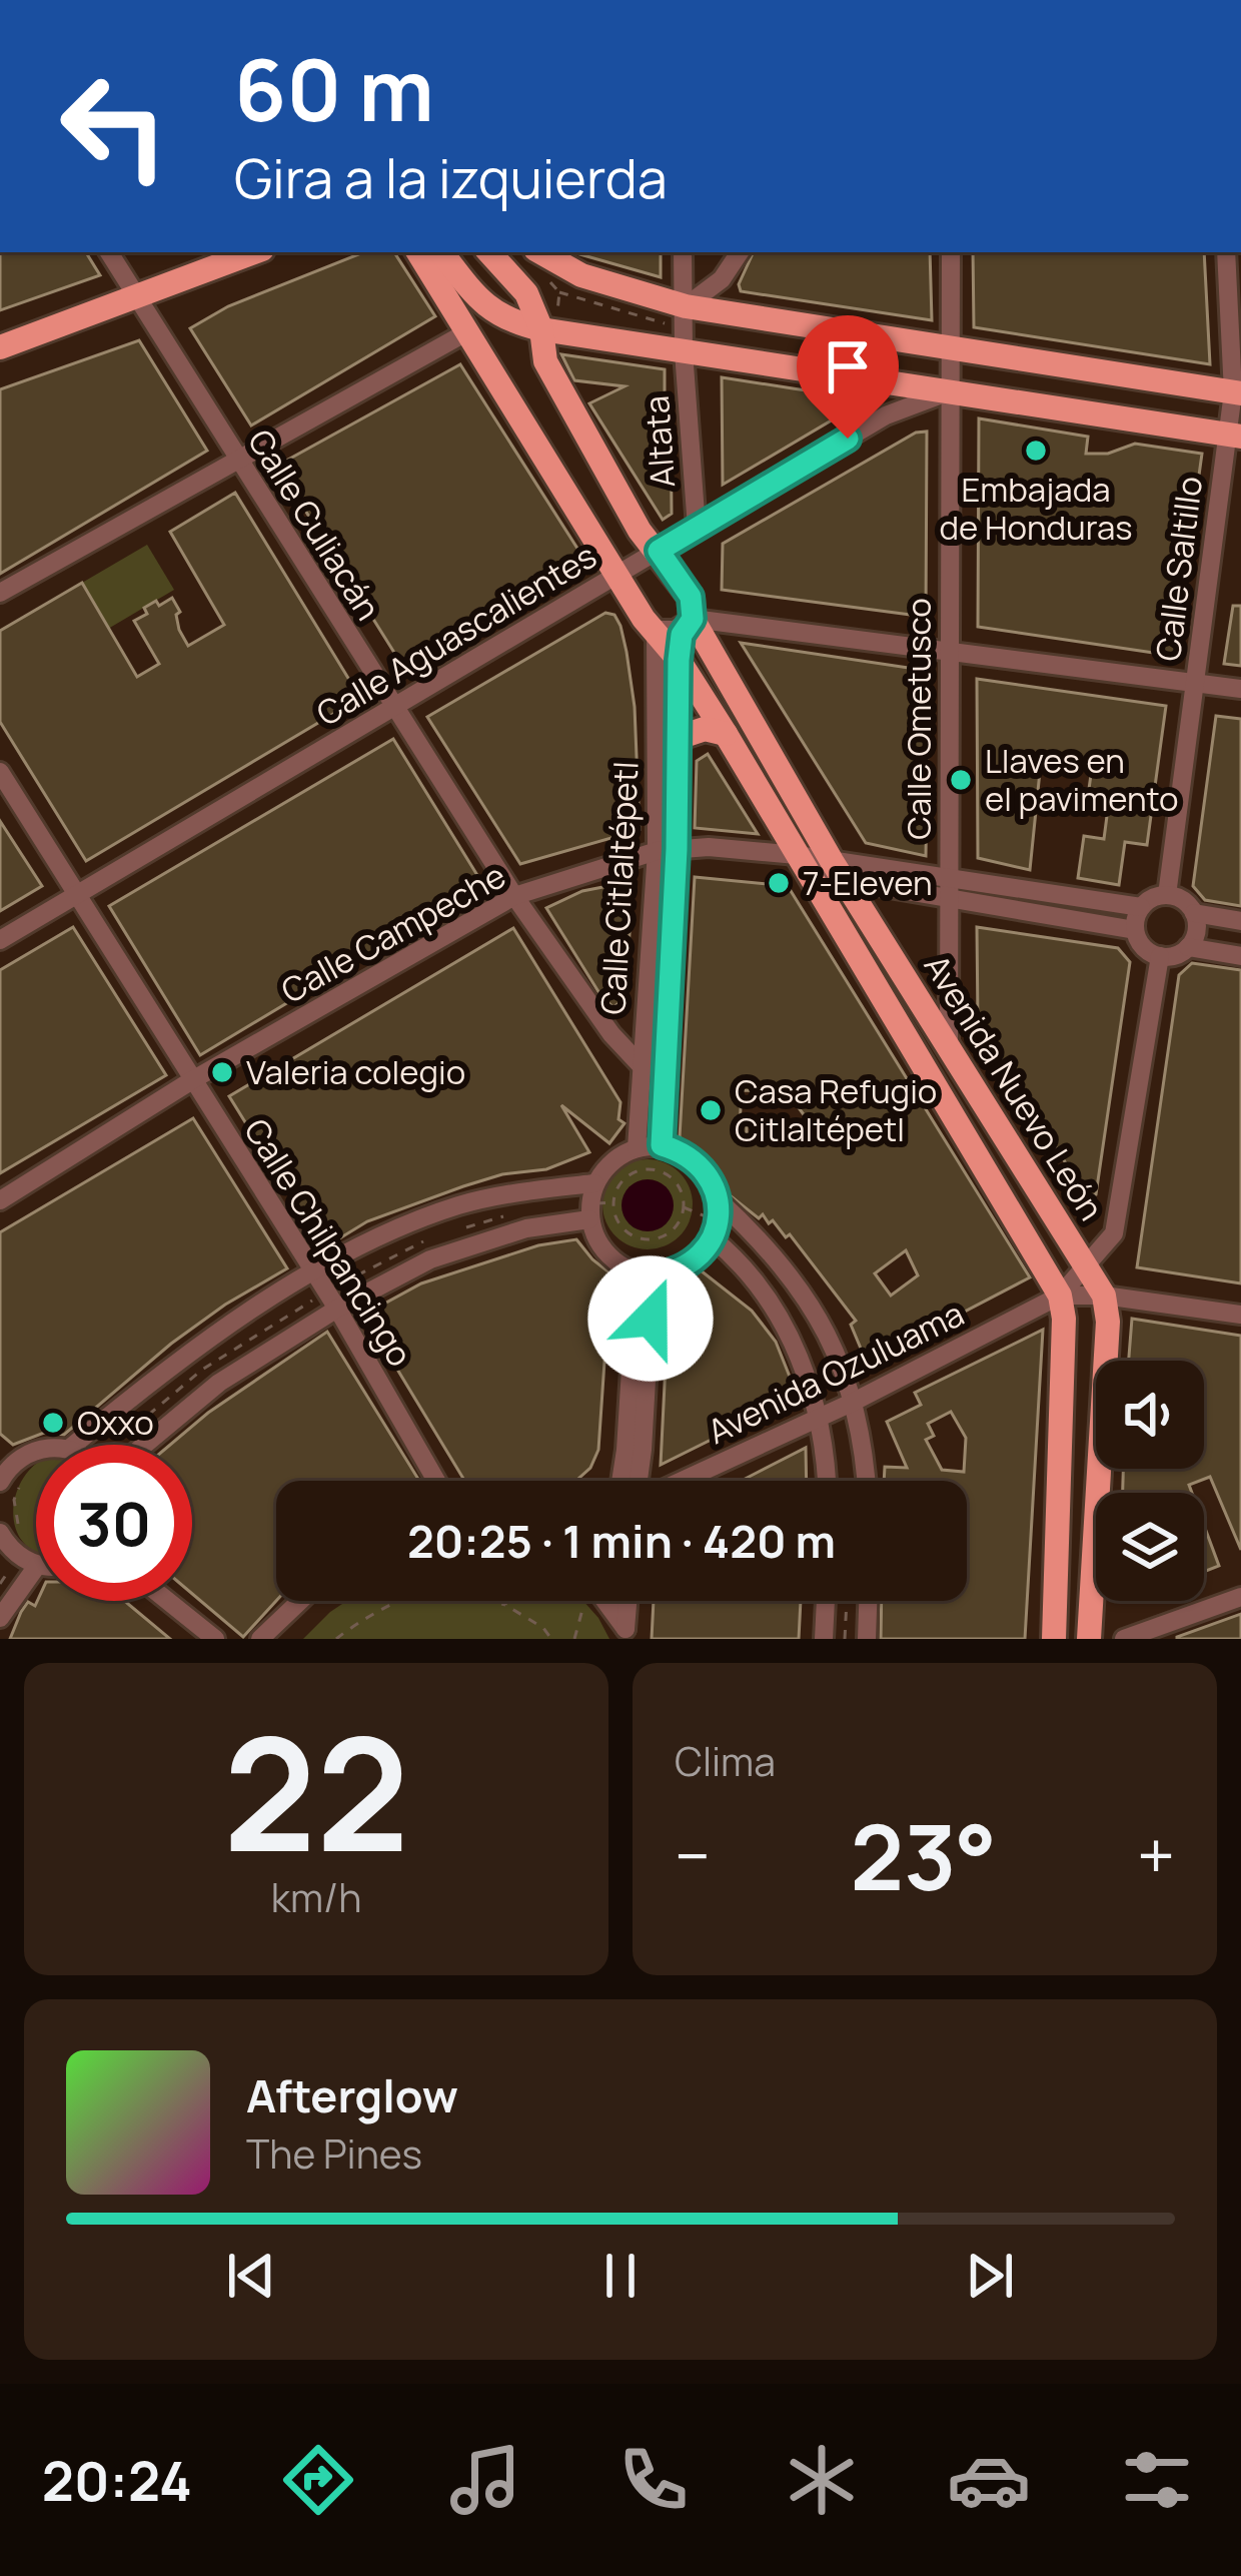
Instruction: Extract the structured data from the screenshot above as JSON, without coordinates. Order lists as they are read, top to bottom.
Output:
{
  "streets": {
    "main road": ["Avenida Nuevo León"],
    "street": [
      "Altata",
      "Calle Culiacán",
      "Calle Saltillo",
      "Calle Aguascalientes",
      "Calle Ometusco",
      "Calle Citlaltépetl",
      "Calle Campeche",
      "Calle Chilpancingo",
      "Avenida Ozuluama"
    ]
  },
  "crossings": [
    ["Altata", "Calle Aguascalientes"],
    ["Calle Culiacán", "Calle Aguascalientes"],
    ["Calle Culiacán", "Calle Citlaltépetl"],
    ["Calle Culiacán", "Calle Campeche"],
    ["Calle Saltillo", "Calle Campeche"],
    ["Calle Aguascalientes", "Calle Ometusco"],
    ["Calle Aguascalientes", "Avenida Nuevo León"],
    ["Calle Aguascalientes", "Calle Chilpancingo"],
    ["Calle Ometusco", "Calle Campeche"],
    ["Calle Ometusco", "Avenida Nuevo León"],
    ["Calle Citlaltépetl", "Calle Campeche"],
    ["Calle Citlaltépetl", "Avenida Nuevo León"],
    ["Calle Campeche", "Avenida Nuevo León"],
    ["Calle Campeche", "Calle Chilpancingo"],
    ["Avenida Nuevo León", "Avenida Ozuluama"]
  ],
  "places": [
    "Embajada de Honduras",
    "Llaves en el pavimento",
    "7-Eleven",
    "Valeria colegio",
    "Casa Refugio Citlaltépetl",
    "Oxxo"
  ],
  "page": {
    "turn": ["60 m", "Gira a la izquierda"],
    "limit": "30",
    "trip": "20:25 · 1 min · 420 m",
    "tile": [
      ["22", "km/h"],
      "Clima"
    ],
    "heat": ["−", "23°", "+"],
    "song": ["Afterglow", "The Pines"],
    "tabs": "20:24"
  }
}
